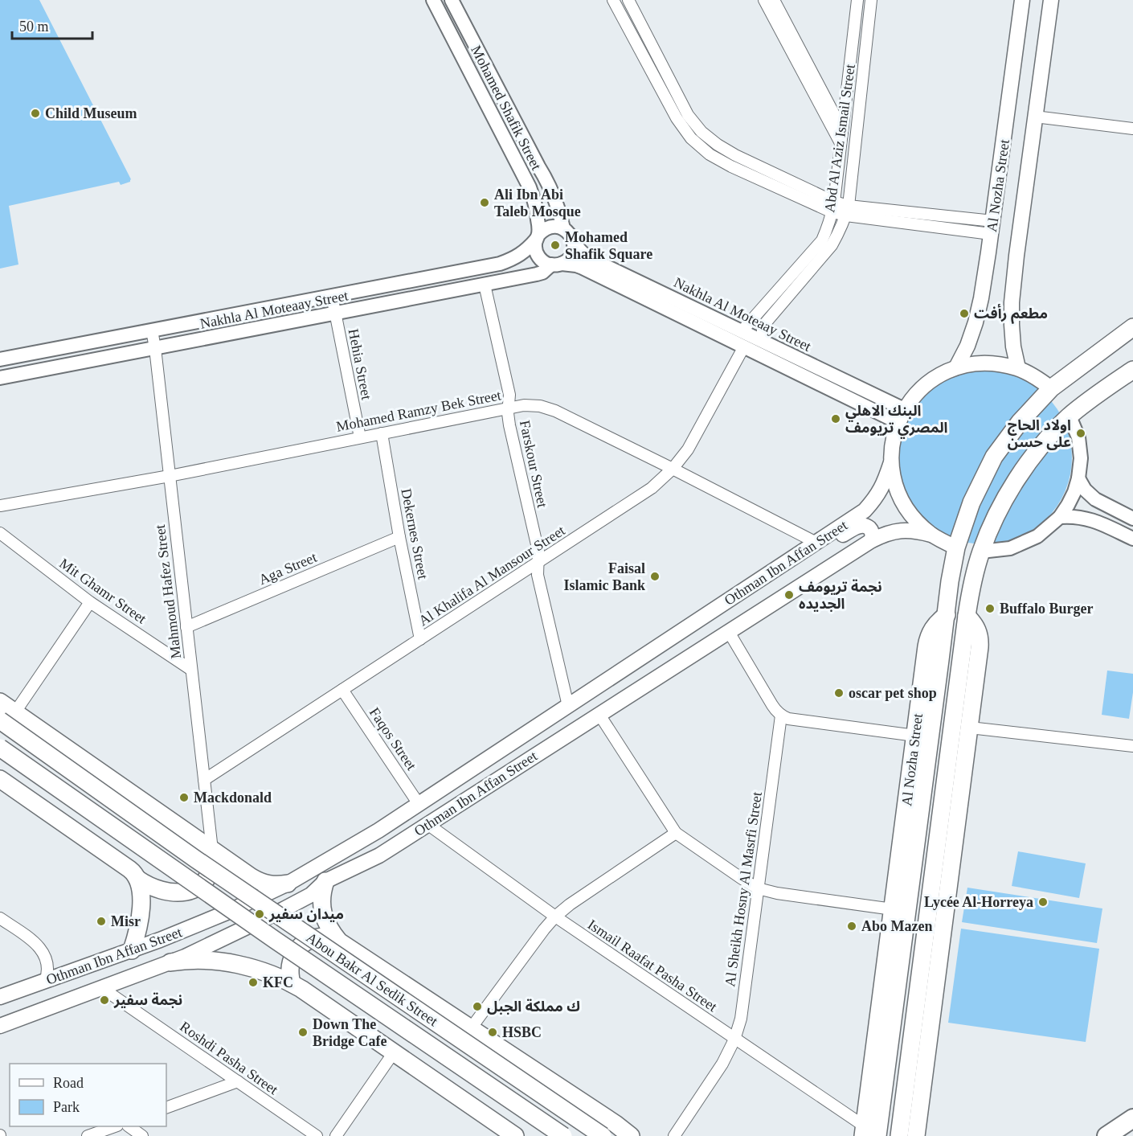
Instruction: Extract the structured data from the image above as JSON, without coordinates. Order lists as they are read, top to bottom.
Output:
{
  "streets": {
    "main road": ["Al Nozha Street", "Othman Ibn Affan Street", "Abou Bakr Al Sedik Street"],
    "street": [
      "Mohamed Shafik Street",
      "Abd Al Aziz Ismail Street",
      "Nakhla Al Moteaay Street",
      "Hehia Street",
      "Mohamed Ramzy Bek Street",
      "Farskour Street",
      "Dekernes Street",
      "Aga Street",
      "Al Khalifa Al Mansour Street",
      "Mit Ghamr Street",
      "Mahmoud Hafez Street",
      "Faqos Street",
      "Al Sheikh Hosny Al Masrfi Street",
      "Ismail Raafat Pasha Street",
      "Roshdi Pasha Street"
    ]
  },
  "crossings": [
    ["Mohamed Shafik Street", "Nakhla Al Moteaay Street"],
    ["Abd Al Aziz Ismail Street", "Nakhla Al Moteaay Street"],
    ["Al Nozha Street", "Ismail Raafat Pasha Street"],
    ["Nakhla Al Moteaay Street", "Hehia Street"],
    ["Nakhla Al Moteaay Street", "Farskour Street"],
    ["Nakhla Al Moteaay Street", "Al Khalifa Al Mansour Street"],
    ["Nakhla Al Moteaay Street", "Mahmoud Hafez Street"],
    ["Hehia Street", "Mohamed Ramzy Bek Street"],
    ["Mohamed Ramzy Bek Street", "Farskour Street"],
    ["Mohamed Ramzy Bek Street", "Dekernes Street"],
    ["Mohamed Ramzy Bek Street", "Othman Ibn Affan Street"],
    ["Mohamed Ramzy Bek Street", "Al Khalifa Al Mansour Street"],
    ["Mohamed Ramzy Bek Street", "Mahmoud Hafez Street"],
    ["Farskour Street", "Othman Ibn Affan Street"],
    ["Farskour Street", "Al Khalifa Al Mansour Street"],
    ["Dekernes Street", "Aga Street"],
    ["Dekernes Street", "Al Khalifa Al Mansour Street"],
    ["Othman Ibn Affan Street", "Faqos Street"],
    ["Othman Ibn Affan Street", "Ismail Raafat Pasha Street"],
    ["Othman Ibn Affan Street", "Abou Bakr Al Sedik Street"],
    ["Othman Ibn Affan Street", "Roshdi Pasha Street"],
    ["Aga Street", "Mahmoud Hafez Street"],
    ["Al Khalifa Al Mansour Street", "Mahmoud Hafez Street"],
    ["Al Khalifa Al Mansour Street", "Faqos Street"],
    ["Mit Ghamr Street", "Mahmoud Hafez Street"],
    ["Mahmoud Hafez Street", "Abou Bakr Al Sedik Street"],
    ["Al Sheikh Hosny Al Masrfi Street", "Ismail Raafat Pasha Street"]
  ],
  "places": [
    "Child Museum",
    "Ali Ibn Abi Taleb Mosque",
    "Mohamed Shafik Square",
    "مطعم رأفت",
    "البنك الاهلي المصري تريومف",
    "اولاد الحاج على حسن",
    "Faisal Islamic Bank",
    "نجمة تريومف الجديده",
    "Buffalo Burger",
    "oscar pet shop",
    "Mackdonald",
    "Lycée Al-Horreya",
    "ميدان سفير",
    "Misr",
    "Abo Mazen",
    "KFC",
    "نجمة سفير",
    "ك مملكة الجبل",
    "Down The Bridge Cafe",
    "HSBC"
  ],
  "legend": ["Road", "Park"],
  "scale_bar": "50 m"
}
